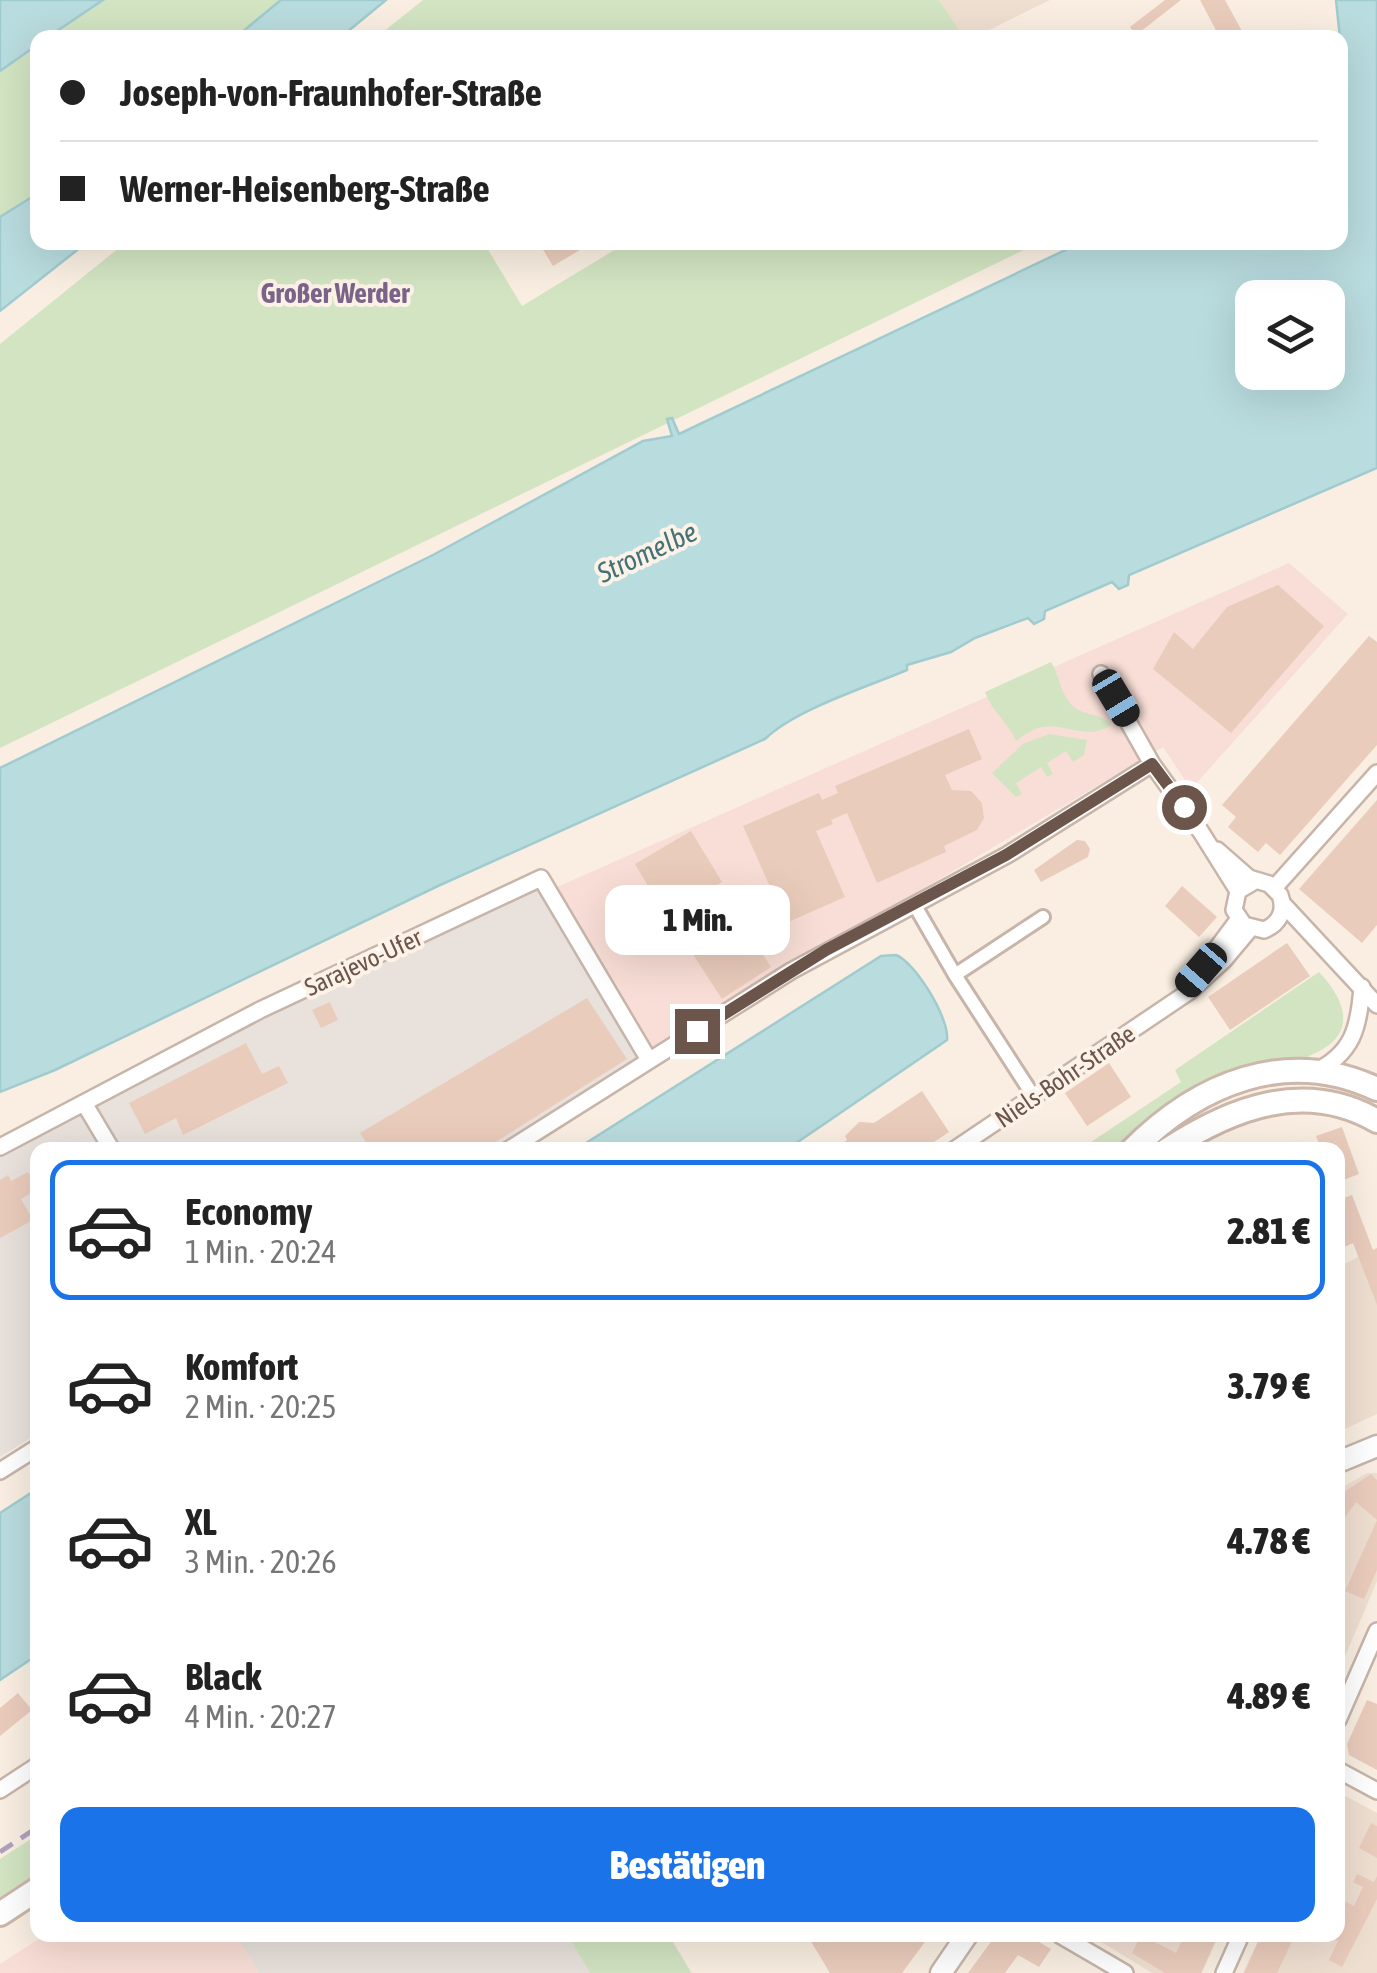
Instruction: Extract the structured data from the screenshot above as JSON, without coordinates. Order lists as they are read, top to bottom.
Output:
{
  "streets": {
    "street": ["Sarajevo-Ufer", "Niels-Bohr-Straße"]
  },
  "districts": ["Großer Werder"],
  "water": ["Stromelbe"],
  "page": {
    "banner": ["Joseph-von-Fraunhofer-Straße", "Werner-Heisenberg-Straße"],
    "bubble": "1 Min.",
    "list": [
      {
        "name": "Economy",
        "note": "1 Min. · 20:24",
        "value": "2.81 €"
      },
      {
        "name": "Komfort",
        "note": "2 Min. · 20:25",
        "value": "3.79 €"
      },
      {
        "name": "XL",
        "note": "3 Min. · 20:26",
        "value": "4.78 €"
      },
      {
        "name": "Black",
        "note": "4 Min. · 20:27",
        "value": "4.89 €"
      }
    ],
    "buttons": "Bestätigen"
  }
}
